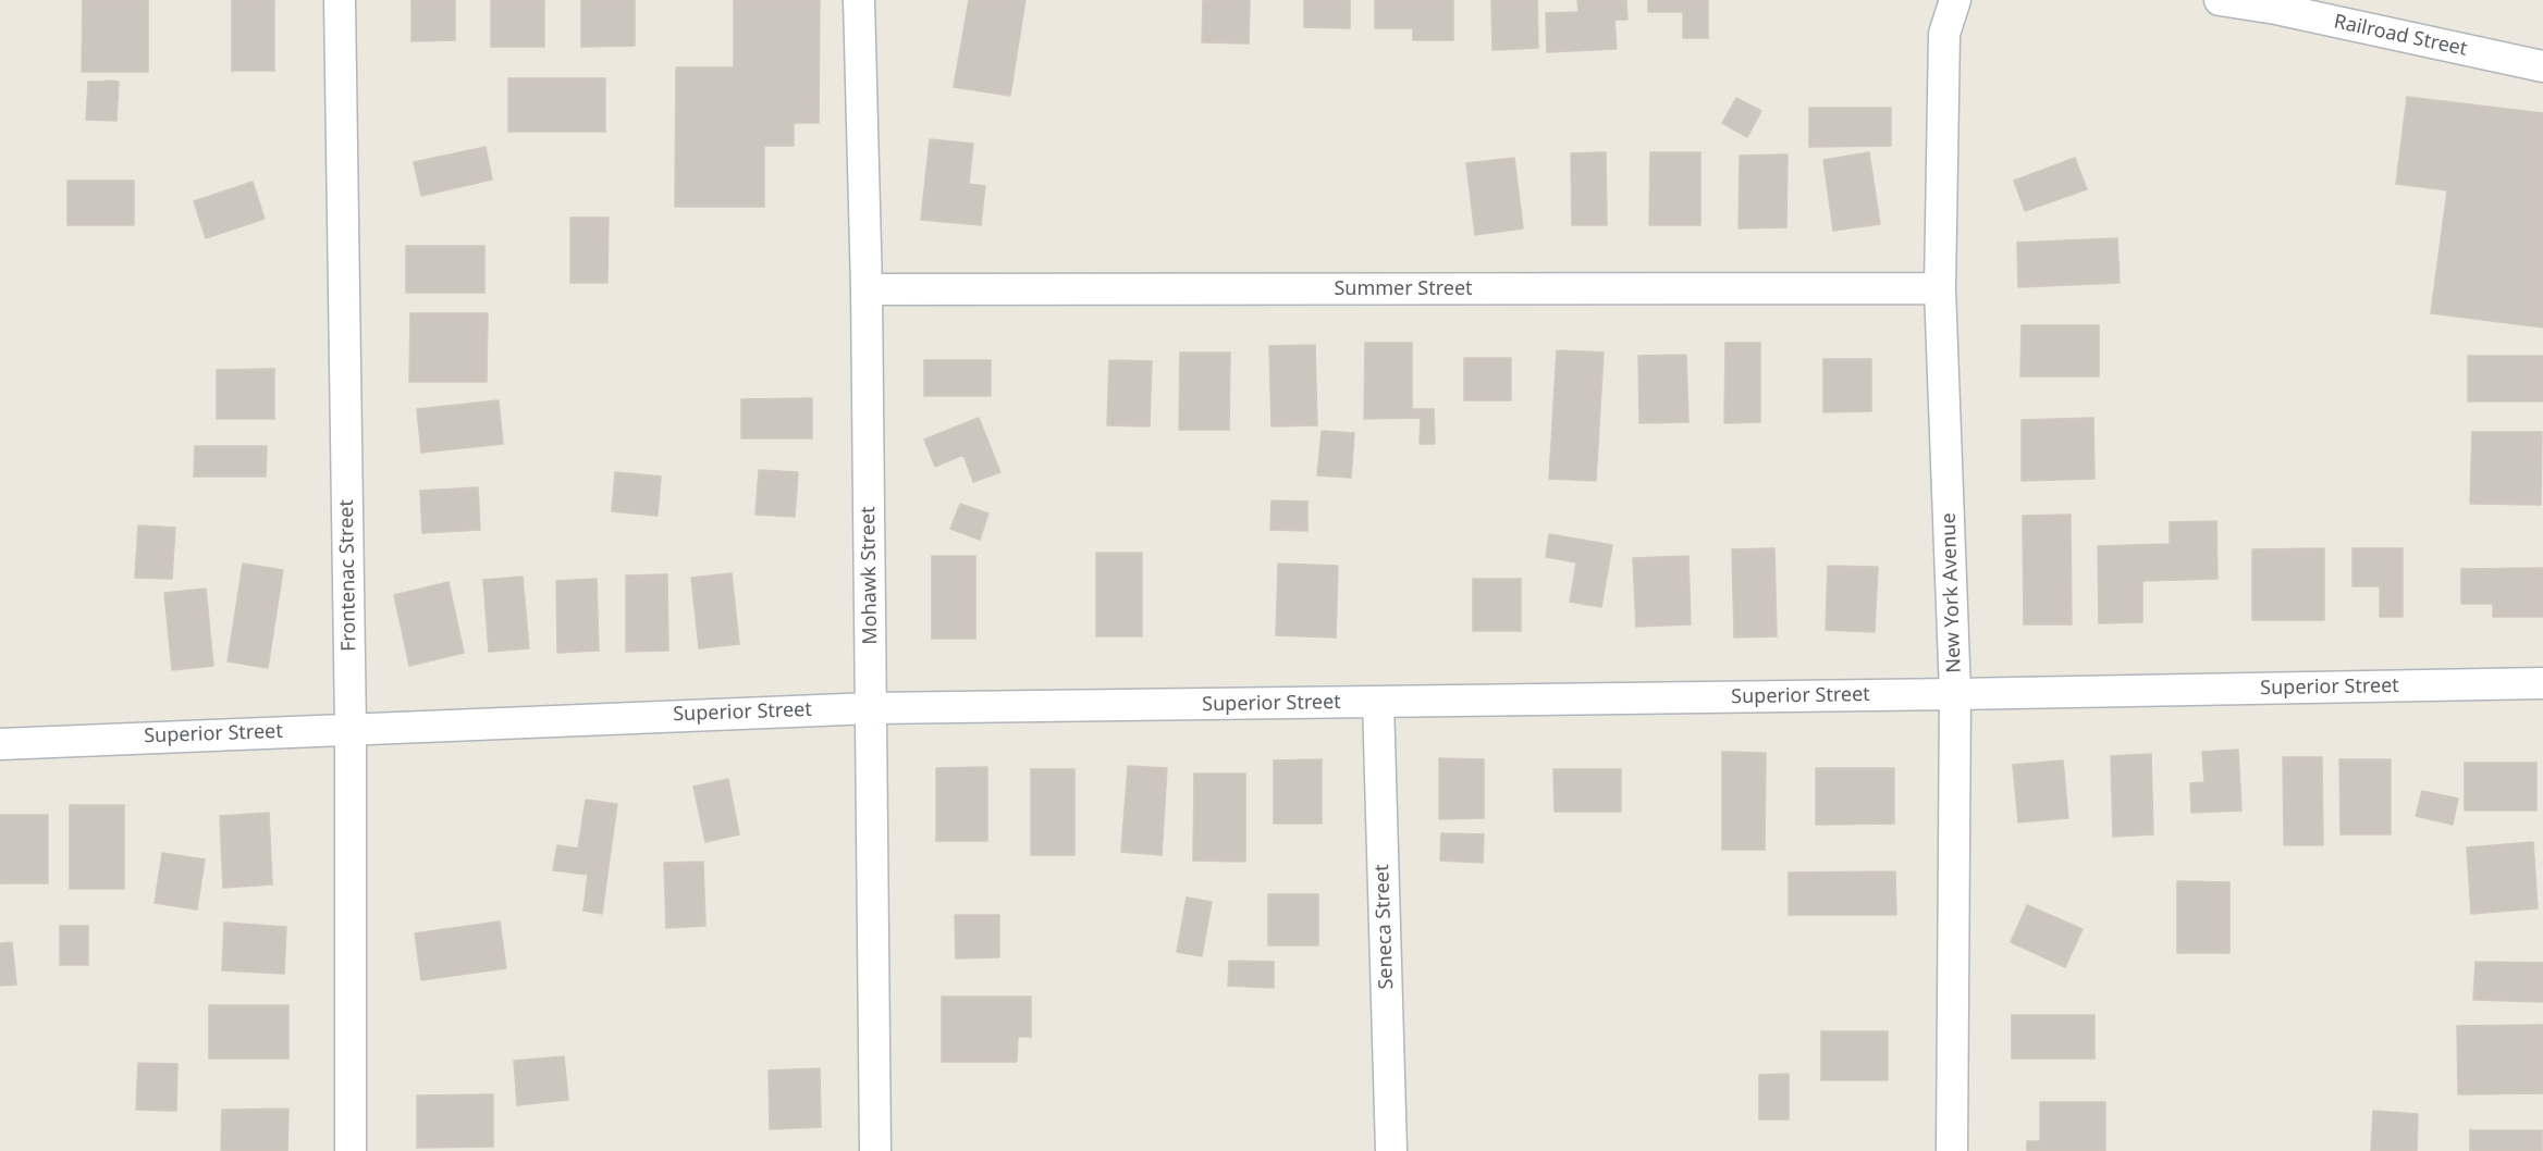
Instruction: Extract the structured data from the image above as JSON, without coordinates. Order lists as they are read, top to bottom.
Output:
{
  "streets": {
    "street": [
      "Railroad Street",
      "Summer Street",
      "Frontenac Street",
      "Mohawk Street",
      "New York Avenue",
      "Superior Street",
      "Seneca Street"
    ]
  },
  "crossings": [
    ["Summer Street", "Mohawk Street"],
    ["Summer Street", "New York Avenue"],
    ["Frontenac Street", "Superior Street"],
    ["Mohawk Street", "Superior Street"],
    ["New York Avenue", "Superior Street"],
    ["Superior Street", "Seneca Street"]
  ]
}
